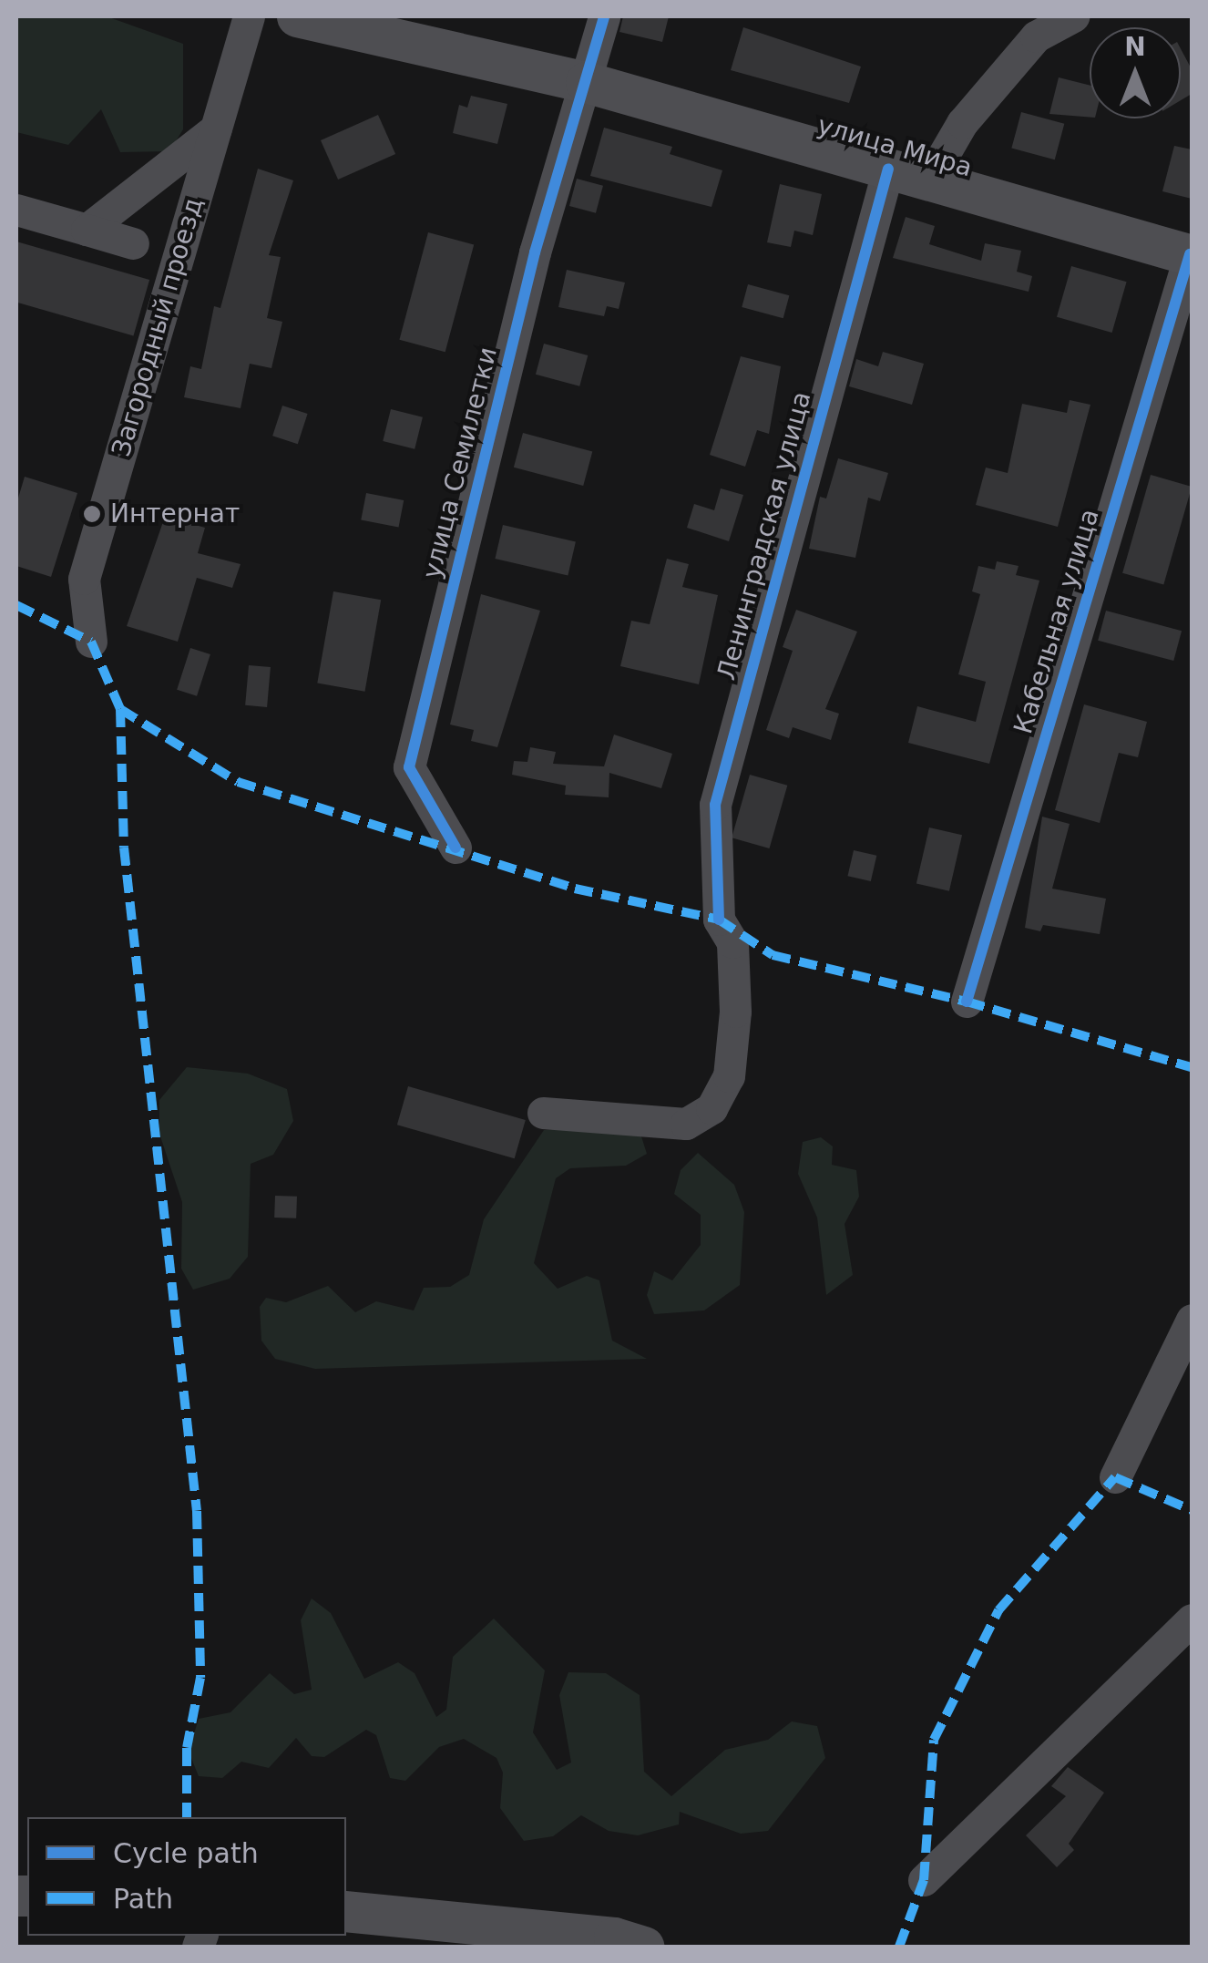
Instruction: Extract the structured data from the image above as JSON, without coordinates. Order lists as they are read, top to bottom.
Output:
{
  "streets": {
    "main road": ["улица Мира"],
    "street": [
      "Загородный проезд",
      "улица Семилетки",
      "Ленинградская улица",
      "Кабельная улица"
    ]
  },
  "crossings": [
    ["улица Мира", "улица Семилетки"],
    ["улица Мира", "Ленинградская улица"],
    ["улица Мира", "Кабельная улица"]
  ],
  "places": ["Интернат"],
  "legend": ["Cycle path", "Path"],
  "north": "top"
}
